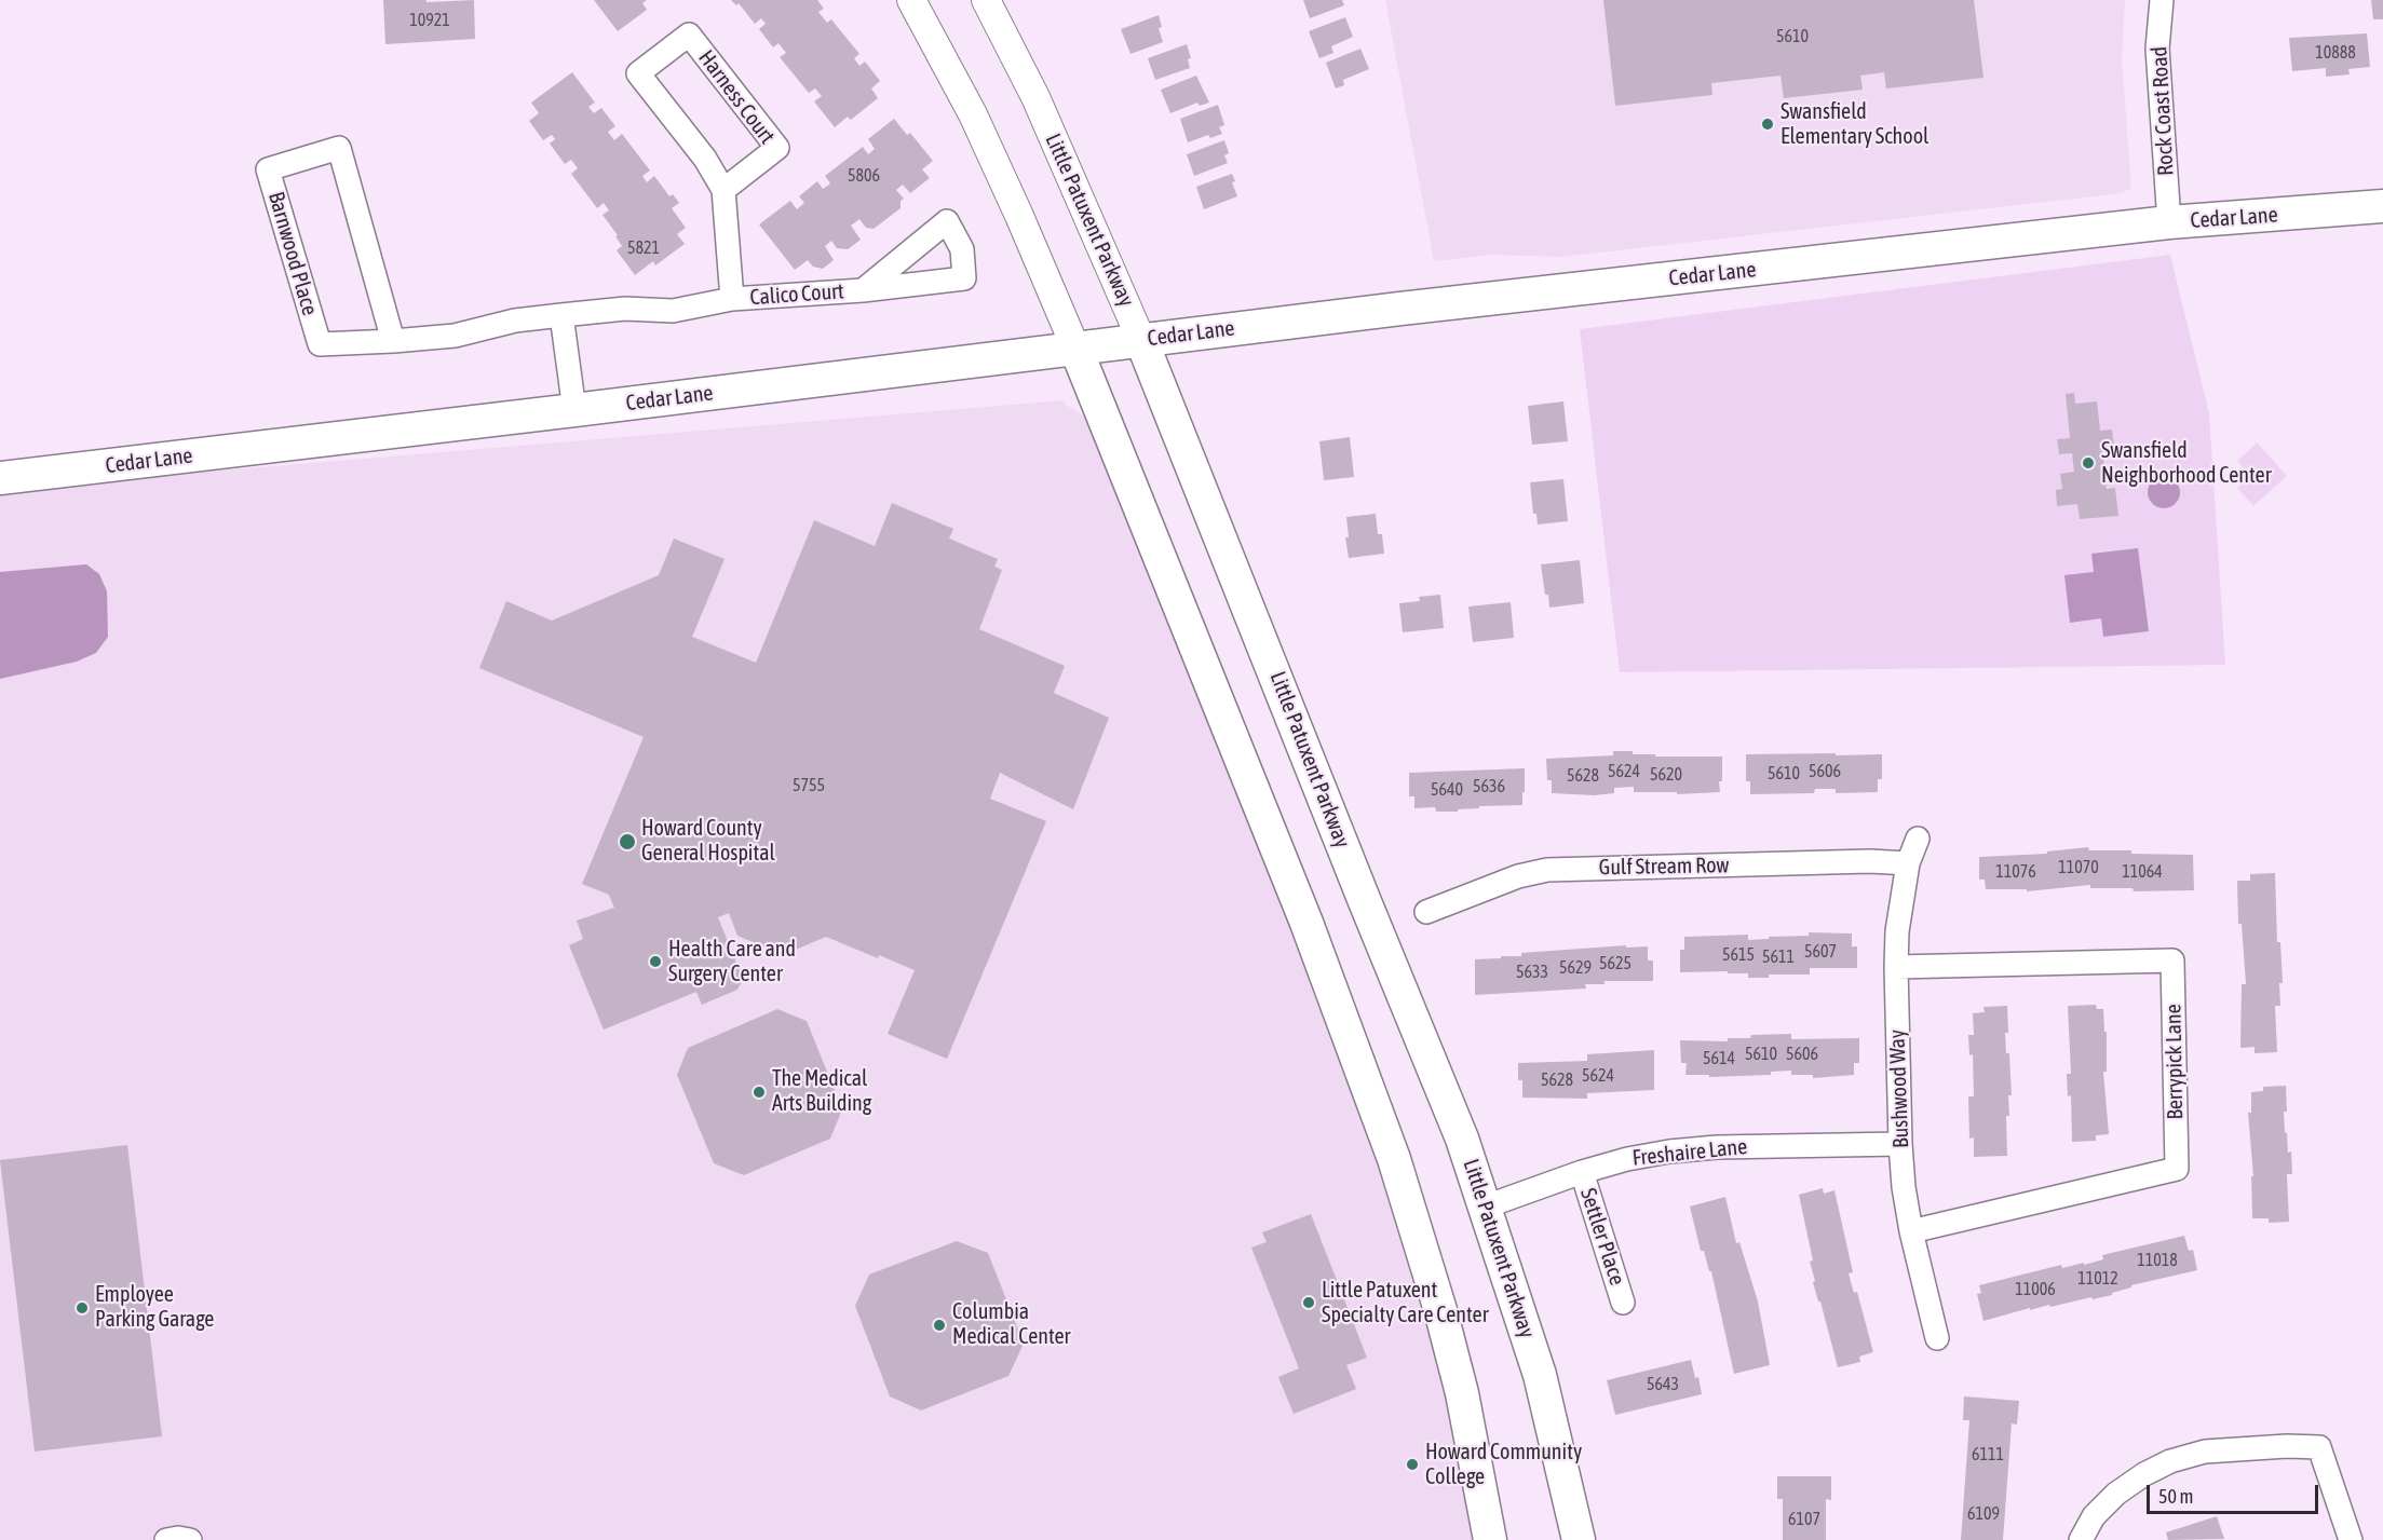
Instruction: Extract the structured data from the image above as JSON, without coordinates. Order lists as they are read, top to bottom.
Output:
{
  "streets": {
    "main road": ["Cedar Lane", "Little Patuxent Parkway"],
    "street": [
      "Harness Court",
      "Rock Coast Road",
      "Barnwood Place",
      "Calico Court",
      "Gulf Stream Row",
      "Berrypick Lane",
      "Bushwood Way",
      "Freshaire Lane",
      "Settler Place"
    ]
  },
  "crossings": [
    ["Harness Court", "Barnwood Place"],
    ["Harness Court", "Calico Court"],
    ["Rock Coast Road", "Cedar Lane"],
    ["Cedar Lane", "Little Patuxent Parkway"],
    ["Little Patuxent Parkway", "Freshaire Lane"],
    ["Barnwood Place", "Calico Court"],
    ["Gulf Stream Row", "Bushwood Way"],
    ["Berrypick Lane", "Bushwood Way"],
    ["Bushwood Way", "Freshaire Lane"],
    ["Freshaire Lane", "Settler Place"]
  ],
  "places": [
    "Swansfield Elementary School",
    "Swansfield Neighborhood Center",
    "Howard County General Hospital",
    "Health Care and Surgery Center",
    "The Medical Arts Building",
    "Little Patuxent Specialty Care Center",
    "Employee Parking Garage",
    "Columbia Medical Center",
    "Howard Community College"
  ],
  "house_numbers": [
    "10921",
    "5610",
    "10888",
    "5806",
    "5821",
    "5624",
    "5606",
    "5610",
    "5620",
    "5628",
    "5755",
    "5636",
    "5640",
    "11070",
    "11076",
    "11064",
    "5607",
    "5615",
    "5611",
    "5625",
    "5629",
    "5633",
    "5610",
    "5606",
    "5614",
    "5624",
    "5628",
    "11018",
    "11012",
    "11006",
    "5643",
    "6111",
    "6109",
    "6107"
  ],
  "scale_bar": "50 m"
}
